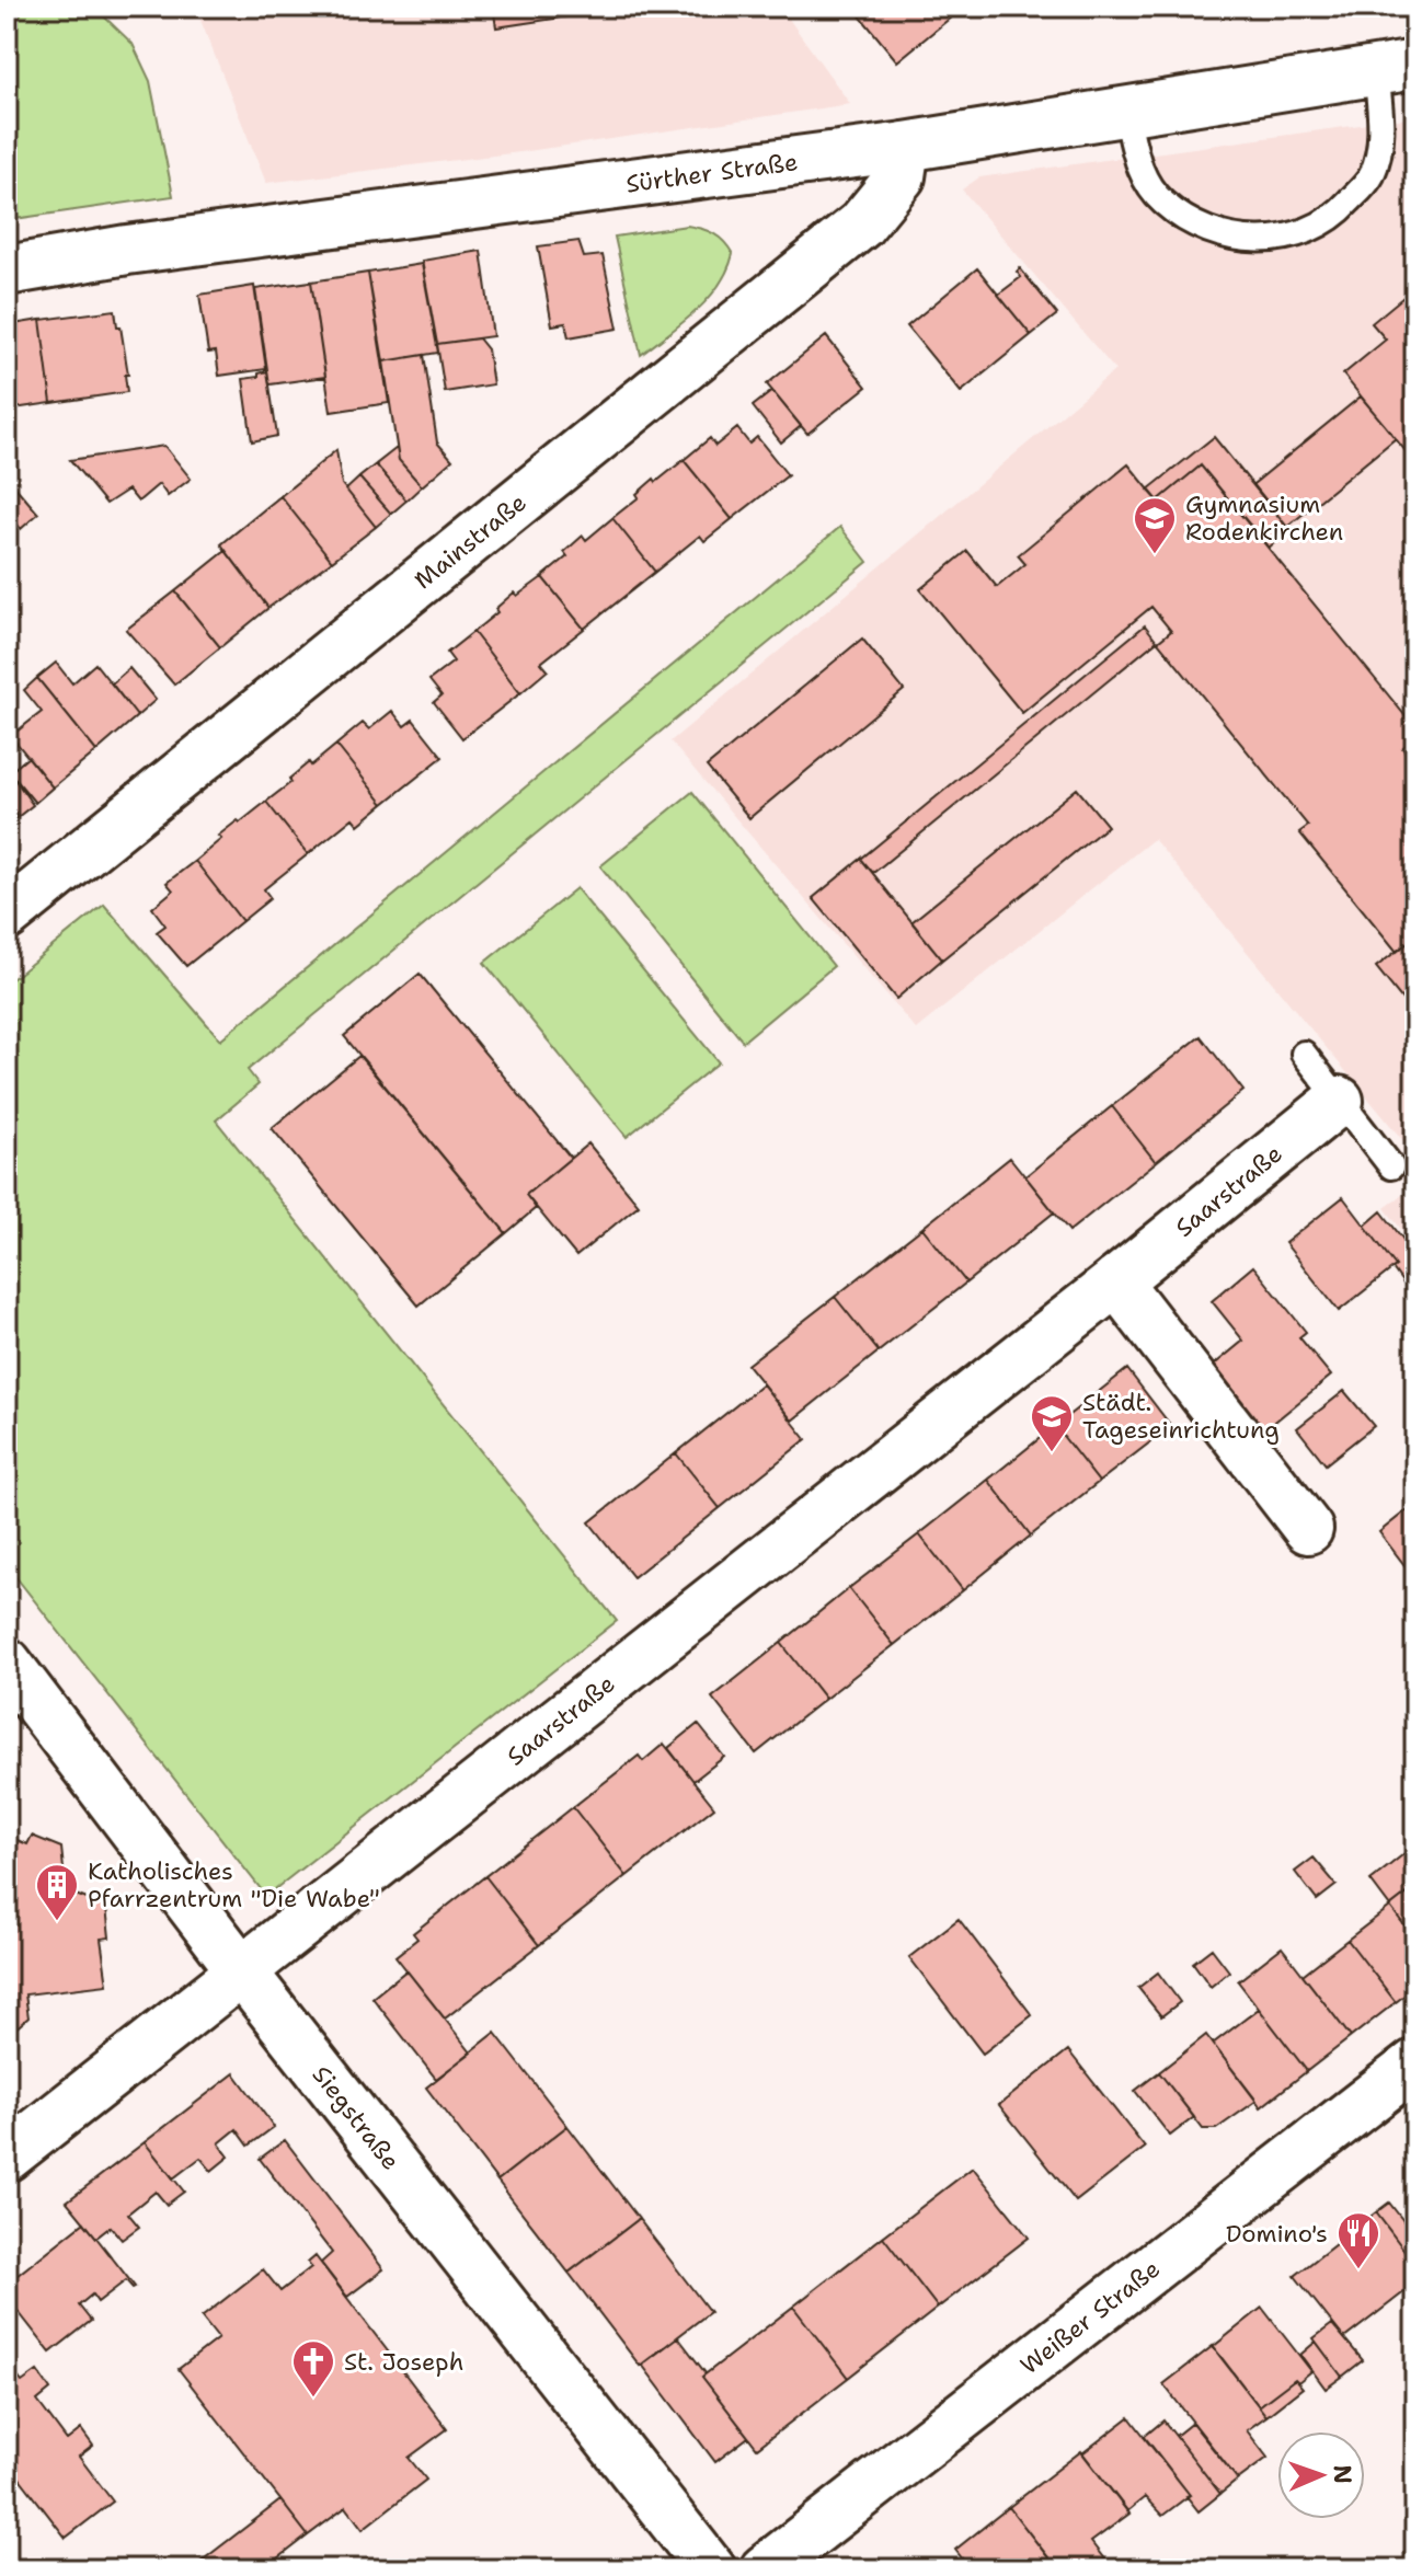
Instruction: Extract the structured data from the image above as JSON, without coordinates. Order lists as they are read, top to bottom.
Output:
{
  "streets": {
    "street": [
      "Sürther Straße",
      "Mainstraße",
      "Saarstraße",
      "Siegstraße",
      "Weißer Straße"
    ]
  },
  "crossings": [
    ["Sürther Straße", "Mainstraße"],
    ["Saarstraße", "Siegstraße"]
  ],
  "places": {
    "school or university": ["Gymnasium Rodenkirchen", "Städt. Tageseinrichtung"],
    "building": ["Katholisches Pfarrzentrum \"Die Wabe\""],
    "restaurant": ["Domino's"],
    "church": ["St. Joseph"]
  },
  "north": "right"
}
